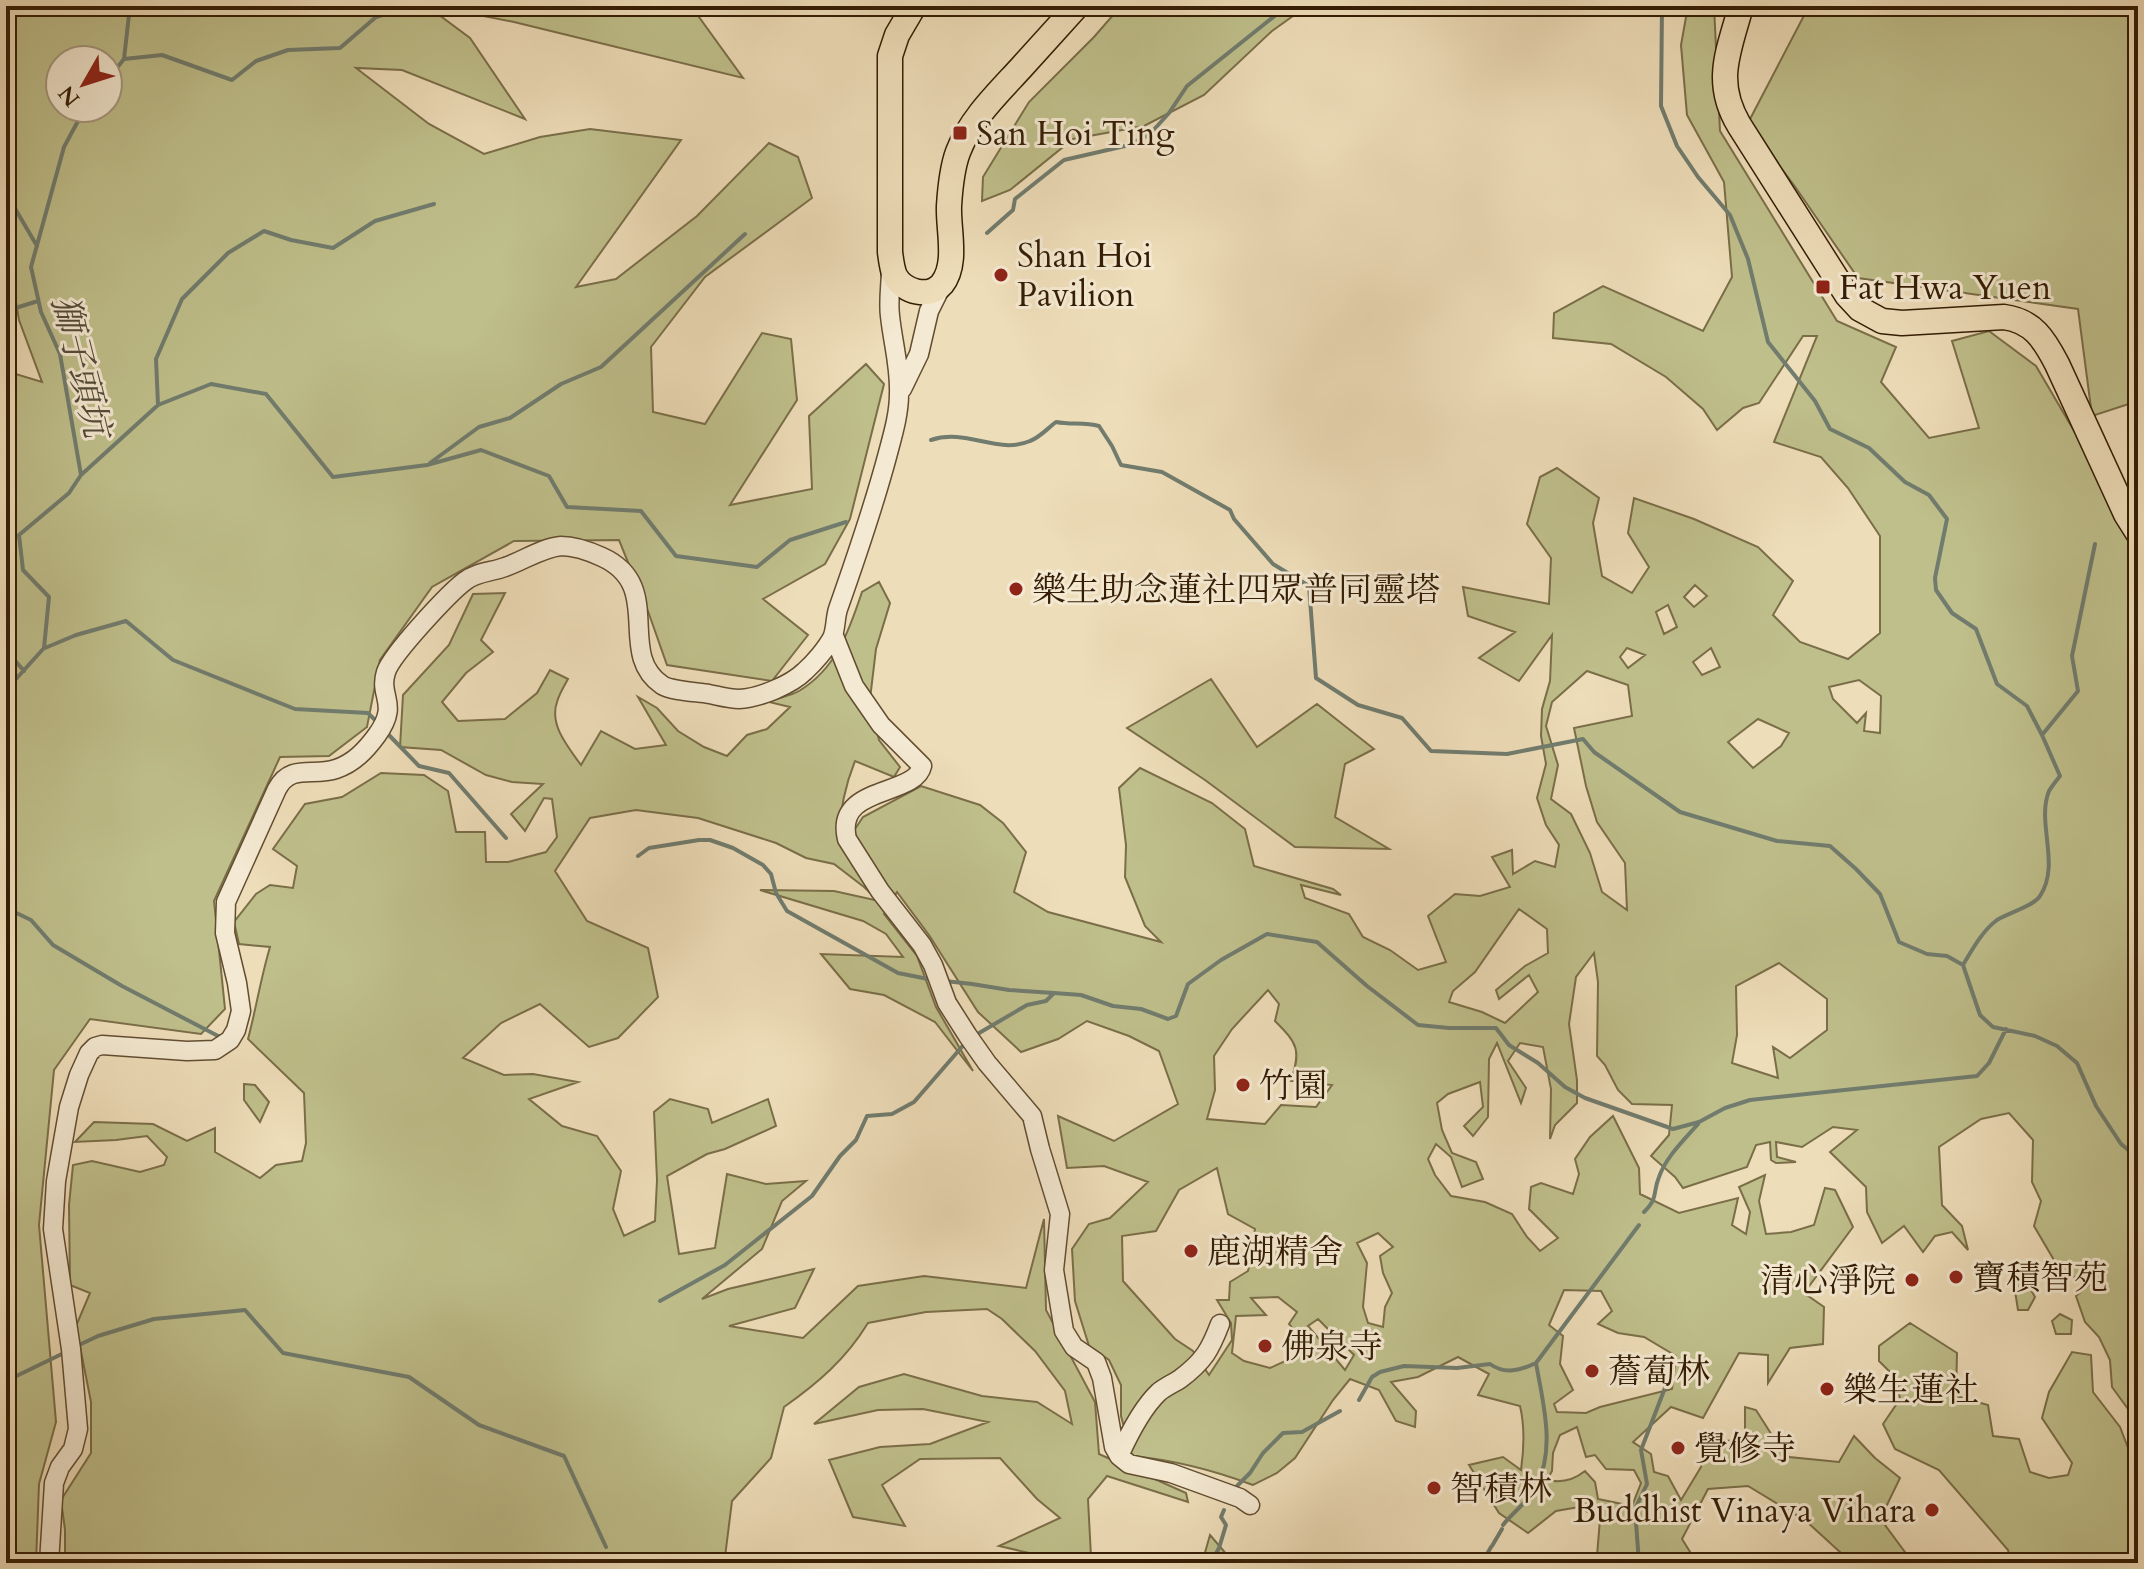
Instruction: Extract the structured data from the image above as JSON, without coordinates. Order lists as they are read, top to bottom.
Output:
{
  "water": ["獅子頭坑"],
  "places": {
    "transit": ["San Hoi Ting", "Fat Hwa Yuen"],
    "other": [
      "Shan Hoi Pavilion",
      "樂生助念蓮社四眾普同靈塔",
      "竹園",
      "鹿湖精舍",
      "寶積智苑",
      "清心淨院",
      "佛泉寺",
      "薝蔔林",
      "樂生蓮社",
      "覺修寺",
      "智積林",
      "Buddhist Vinaya Vihara"
    ]
  },
  "north": "bottom left"
}
